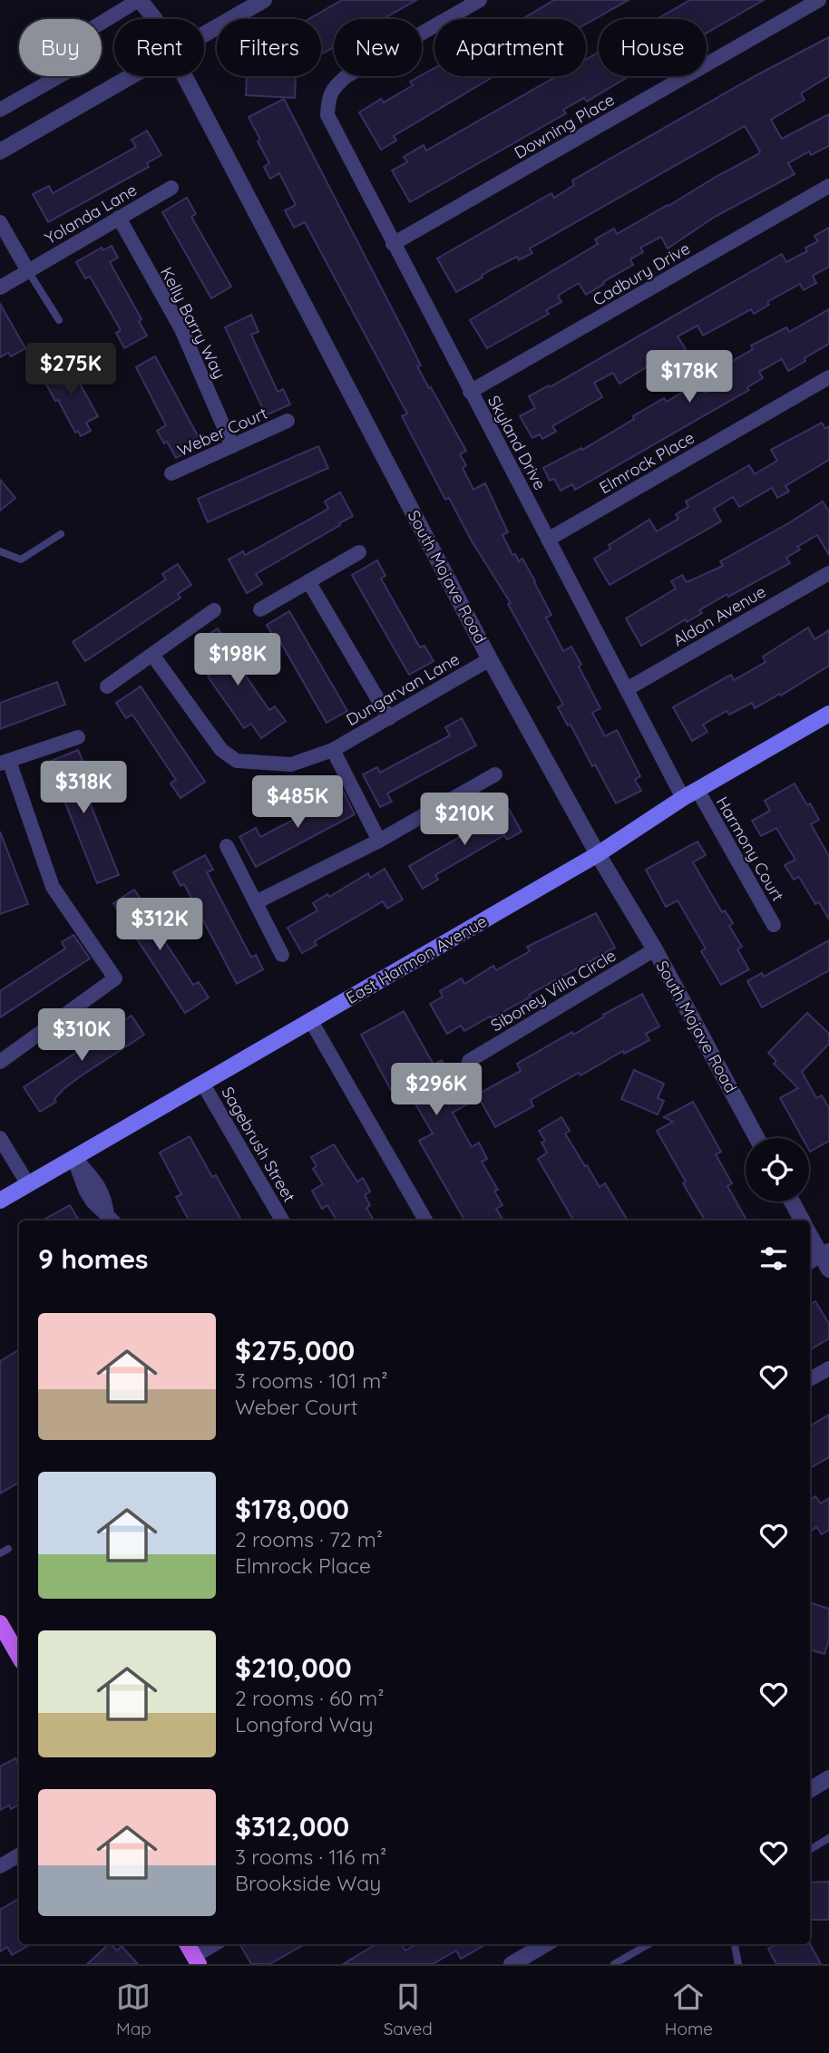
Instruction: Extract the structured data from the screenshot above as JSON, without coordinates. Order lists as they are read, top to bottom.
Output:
{
  "streets": {
    "main road": ["East Harmon Avenue"],
    "street": [
      "Downing Place",
      "Yolanda Lane",
      "Cadbury Drive",
      "Kelly Barry Way",
      "Weber Court",
      "Skyland Drive",
      "Elmrock Place",
      "South Mojave Road",
      "Aldon Avenue",
      "Dungarvan Lane",
      "Harmony Court",
      "Siboney Villa Circle",
      "Sagebrush Street"
    ]
  },
  "crossings": [
    ["Downing Place", "Skyland Drive"],
    ["Yolanda Lane", "Kelly Barry Way"],
    ["Cadbury Drive", "Skyland Drive"],
    ["Kelly Barry Way", "Weber Court"],
    ["Skyland Drive", "Elmrock Place"],
    ["Skyland Drive", "Aldon Avenue"],
    ["Skyland Drive", "Harmony Court"],
    ["Skyland Drive", "East Harmon Avenue"],
    ["South Mojave Road", "Dungarvan Lane"],
    ["South Mojave Road", "East Harmon Avenue"],
    ["South Mojave Road", "Siboney Villa Circle"],
    ["Harmony Court", "East Harmon Avenue"],
    ["East Harmon Avenue", "Sagebrush Street"]
  ],
  "page": {
    "chip": [
      "Buy",
      "Rent",
      "Filters",
      "New",
      "Apartment",
      "House"
    ],
    "price": [
      "$275K",
      "$178K",
      "$198K",
      "$318K",
      "$485K",
      "$210K",
      "$312K",
      "$310K",
      "$296K"
    ],
    "heading": "9 homes",
    "list": [
      {
        "name": "$275,000",
        "note": "3 rooms · 101 m² · Weber Court"
      },
      {
        "name": "$178,000",
        "note": "2 rooms · 72 m² · Elmrock Place"
      },
      {
        "name": "$210,000",
        "note": "2 rooms · 60 m² · Longford Way"
      },
      {
        "name": "$312,000",
        "note": "3 rooms · 116 m² · Brookside Way"
      }
    ],
    "tabs": ["Map", "Saved", "Home"]
  }
}
